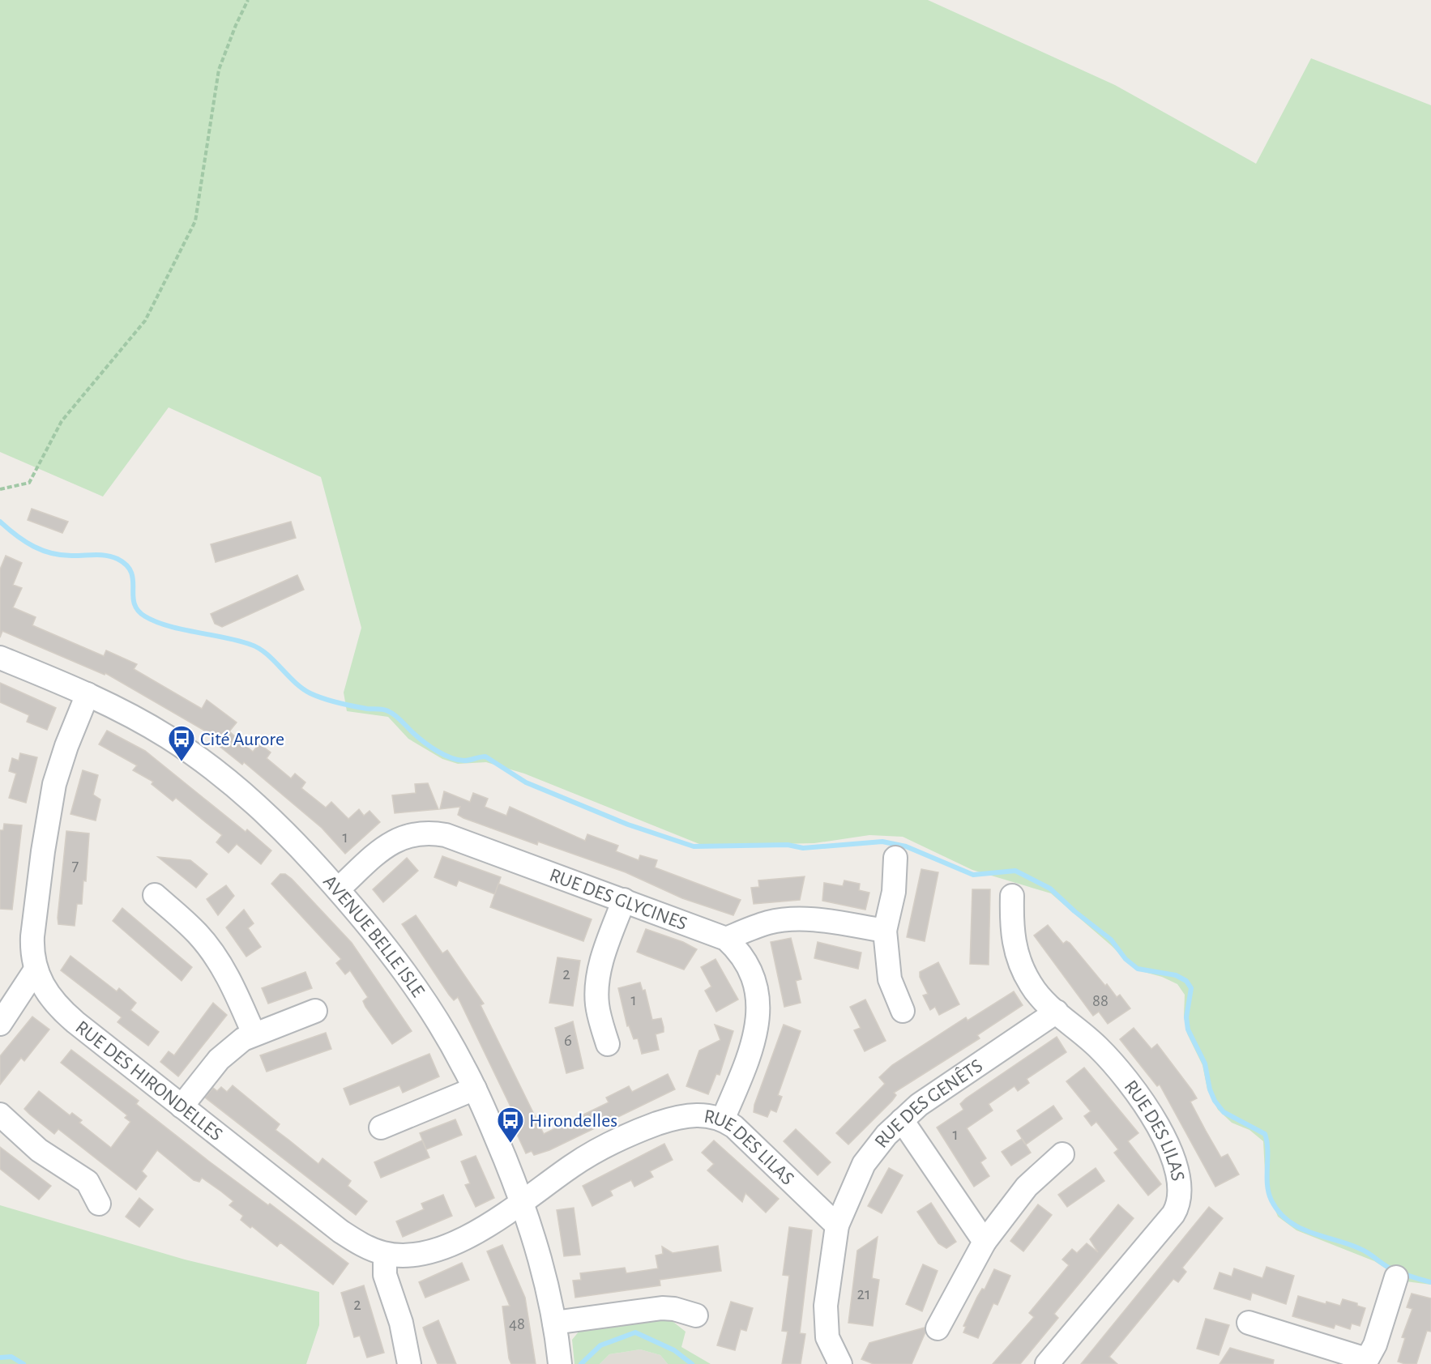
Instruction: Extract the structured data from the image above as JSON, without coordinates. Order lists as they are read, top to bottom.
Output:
{
  "streets": {
    "street": [
      "RUE DES GLYCINES",
      "AVENUE BELLE ISLE",
      "RUE DES HIRONDELLES",
      "RUE DES GENÊTS",
      "RUE DES LILAS"
    ]
  },
  "crossings": [
    ["RUE DES GLYCINES", "AVENUE BELLE ISLE"],
    ["RUE DES GLYCINES", "RUE DES LILAS"],
    ["AVENUE BELLE ISLE", "RUE DES HIRONDELLES"],
    ["AVENUE BELLE ISLE", "RUE DES LILAS"],
    ["RUE DES HIRONDELLES", "RUE DES LILAS"],
    ["RUE DES GENÊTS", "RUE DES LILAS"]
  ],
  "places": {
    "bus stop": ["Cité Aurore", "Hirondelles"]
  },
  "house_numbers": [
    "1",
    "7",
    "2",
    "1",
    "88",
    "6",
    "1",
    "21",
    "2",
    "48"
  ]
}
